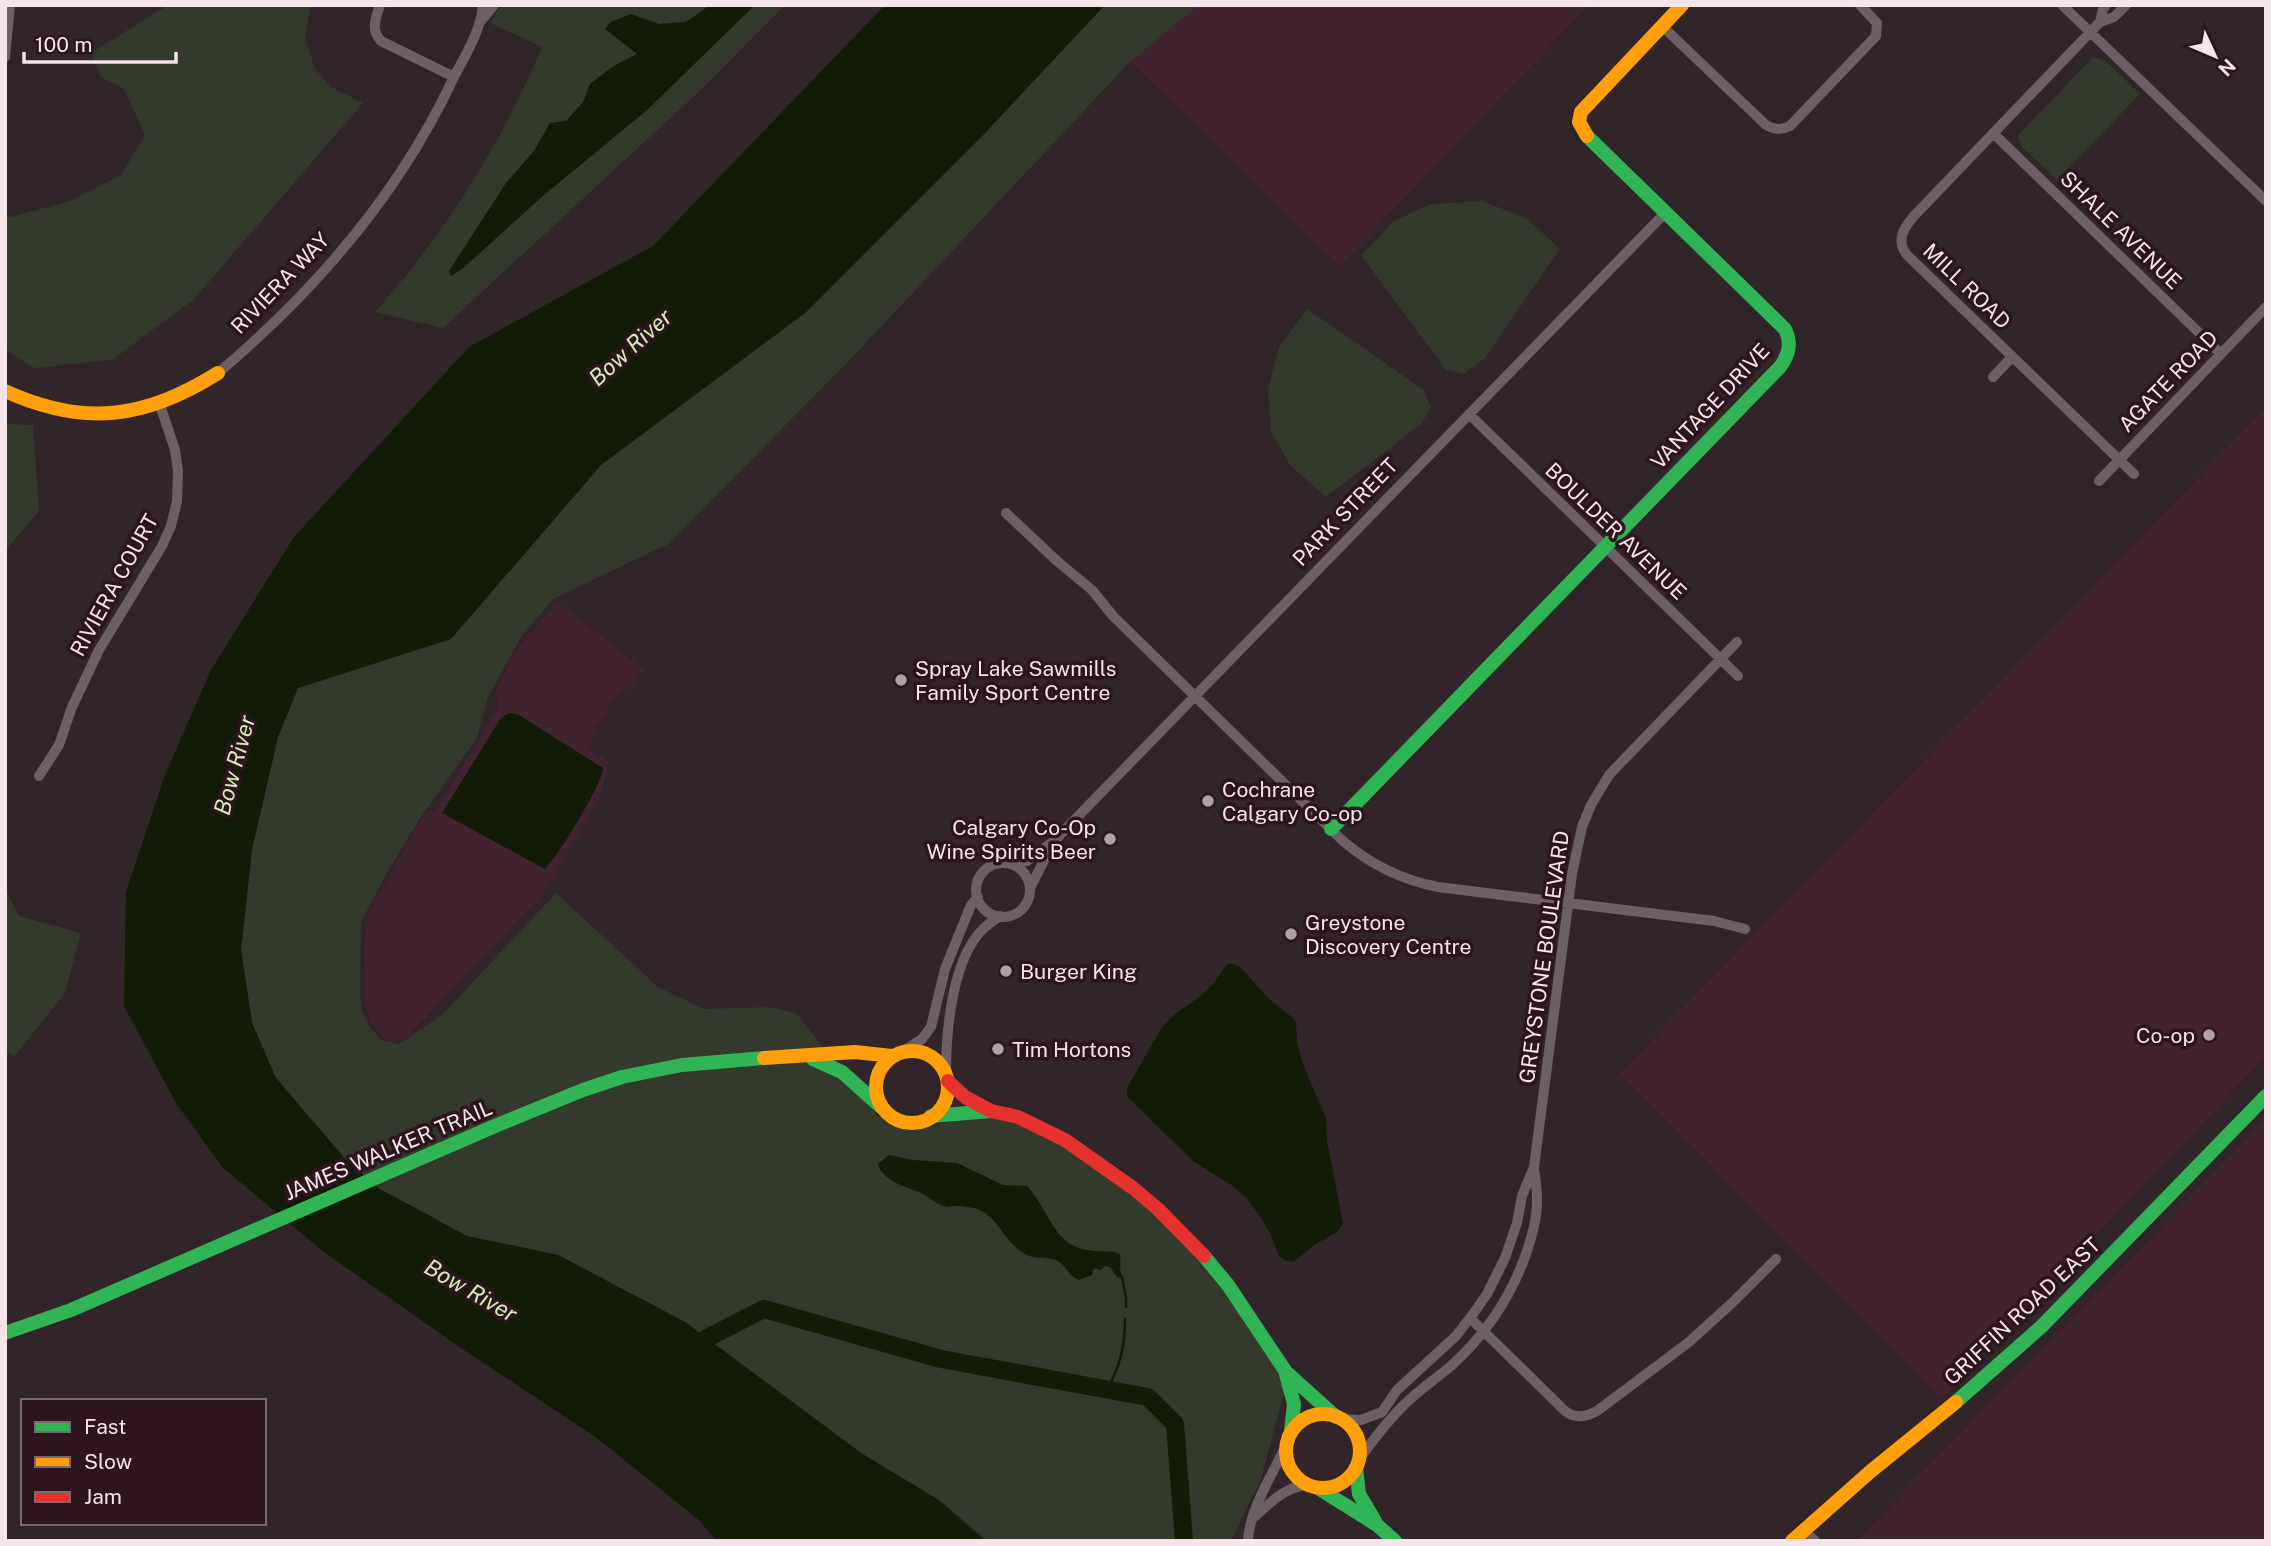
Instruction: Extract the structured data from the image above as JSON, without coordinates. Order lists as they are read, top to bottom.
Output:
{
  "streets": {
    "main road": [
      "RIVIERA WAY",
      "VANTAGE DRIVE",
      "JAMES WALKER TRAIL",
      "GRIFFIN ROAD EAST"
    ],
    "street": [
      "SHALE AVENUE",
      "MILL ROAD",
      "AGATE ROAD",
      "PARK STREET",
      "BOULDER AVENUE",
      "RIVIERA COURT",
      "GREYSTONE BOULEVARD"
    ]
  },
  "crossings": [
    ["SHALE AVENUE", "MILL ROAD"],
    ["SHALE AVENUE", "AGATE ROAD"],
    ["RIVIERA WAY", "RIVIERA COURT"],
    ["MILL ROAD", "AGATE ROAD"],
    ["VANTAGE DRIVE", "PARK STREET"],
    ["VANTAGE DRIVE", "BOULDER AVENUE"],
    ["PARK STREET", "BOULDER AVENUE"],
    ["BOULDER AVENUE", "GREYSTONE BOULEVARD"]
  ],
  "water": ["Bow River"],
  "places": [
    "Spray Lake Sawmills Family Sport Centre",
    "Cochrane Calgary Co-op",
    "Calgary Co-Op Wine Spirits Beer",
    "Greystone Discovery Centre",
    "Burger King",
    "Co-op",
    "Tim Hortons"
  ],
  "legend": ["Fast", "Slow", "Jam"],
  "scale_bar": "100 m",
  "north": "bottom right"
}
